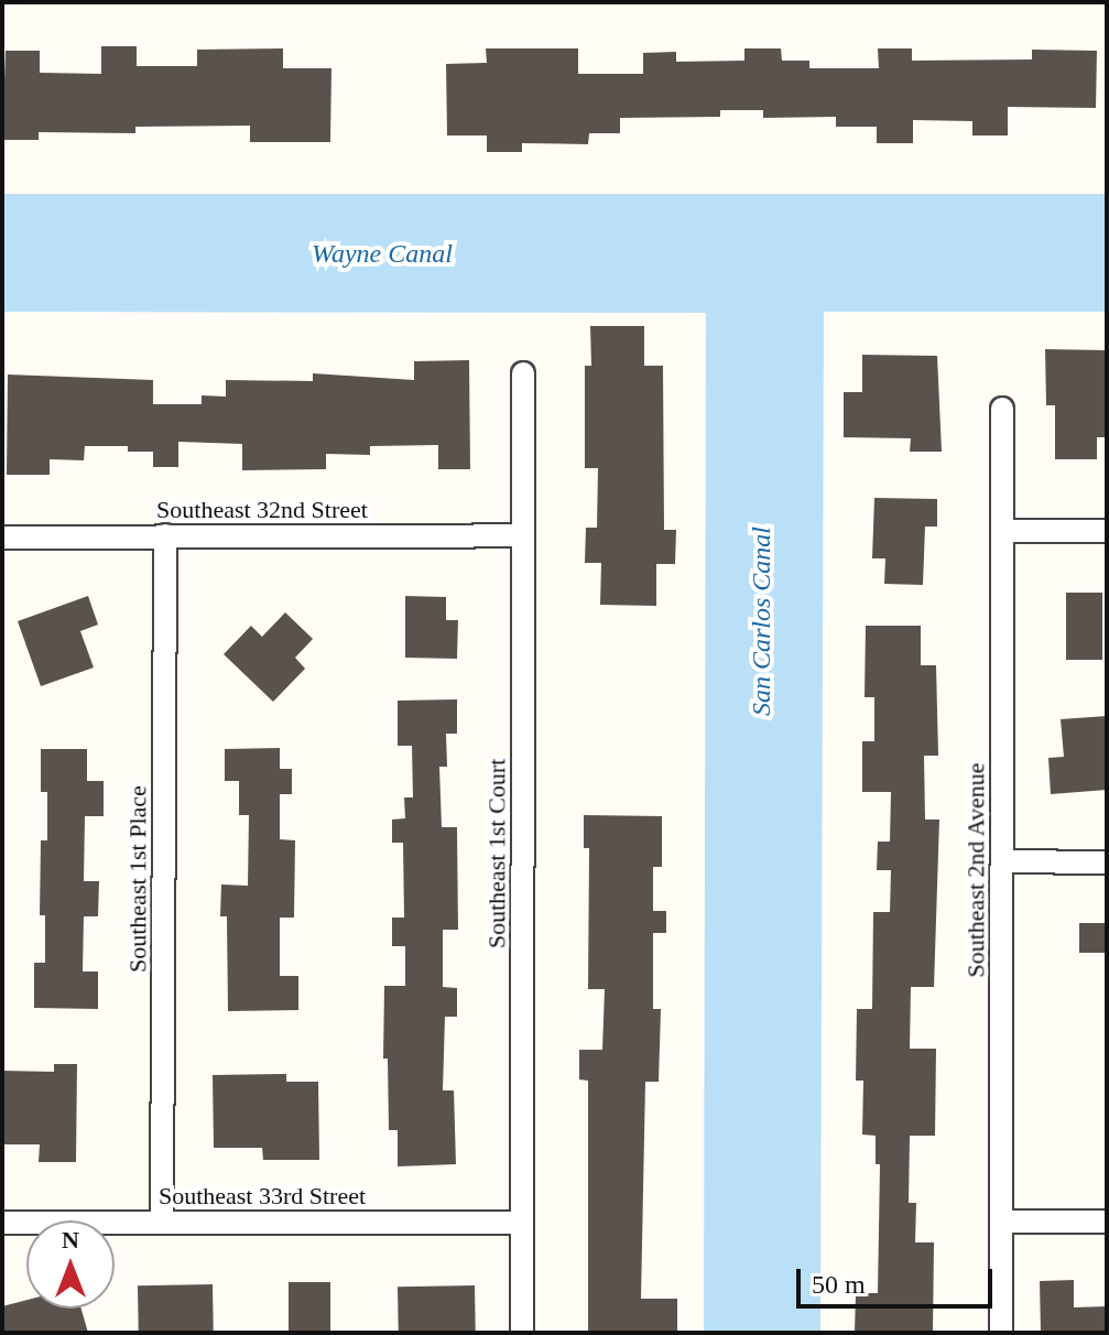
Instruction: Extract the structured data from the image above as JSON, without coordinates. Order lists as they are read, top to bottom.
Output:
{
  "streets": {
    "street": [
      "Southeast 32nd Street",
      "Southeast 1st Court",
      "Southeast 2nd Avenue",
      "Southeast 1st Place",
      "Southeast 33rd Street"
    ]
  },
  "crossings": [
    ["Southeast 32nd Street", "Southeast 1st Court"],
    ["Southeast 32nd Street", "Southeast 1st Place"],
    ["Southeast 1st Court", "Southeast 33rd Street"],
    ["Southeast 1st Place", "Southeast 33rd Street"]
  ],
  "water": ["Wayne Canal", "San Carlos Canal"],
  "scale_bar": "50 m",
  "north": "top"
}
